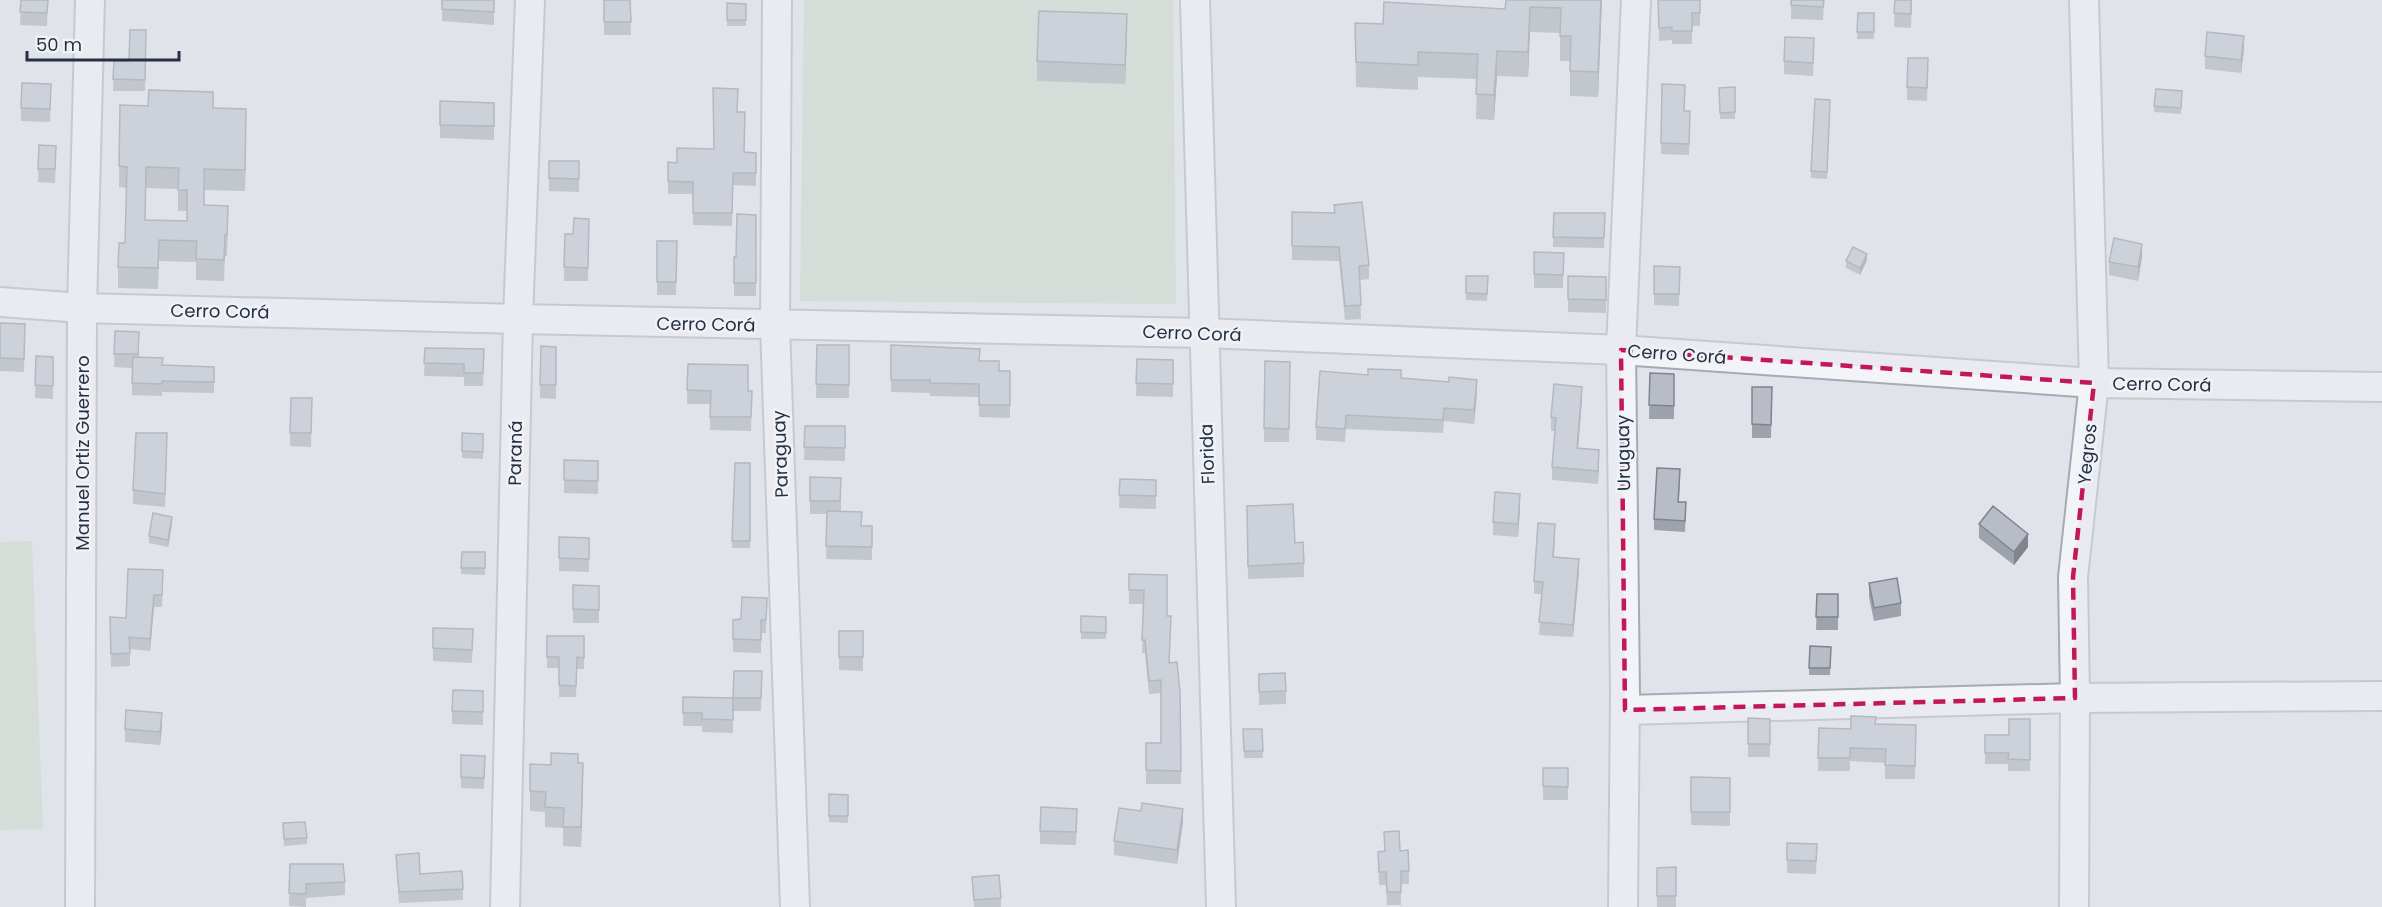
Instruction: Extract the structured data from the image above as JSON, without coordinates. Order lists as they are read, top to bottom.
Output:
{
  "streets": {
    "street": [
      "Cerro Corá",
      "Manuel Ortiz Guerrero",
      "Paraná",
      "Uruguay",
      "Paraguay",
      "Florida",
      "Yegros"
    ]
  },
  "crossings": [
    ["Cerro Corá", "Manuel Ortiz Guerrero"],
    ["Cerro Corá", "Paraná"],
    ["Cerro Corá", "Uruguay"],
    ["Cerro Corá", "Paraguay"],
    ["Cerro Corá", "Florida"],
    ["Cerro Corá", "Yegros"]
  ],
  "scale_bar": "50 m"
}
